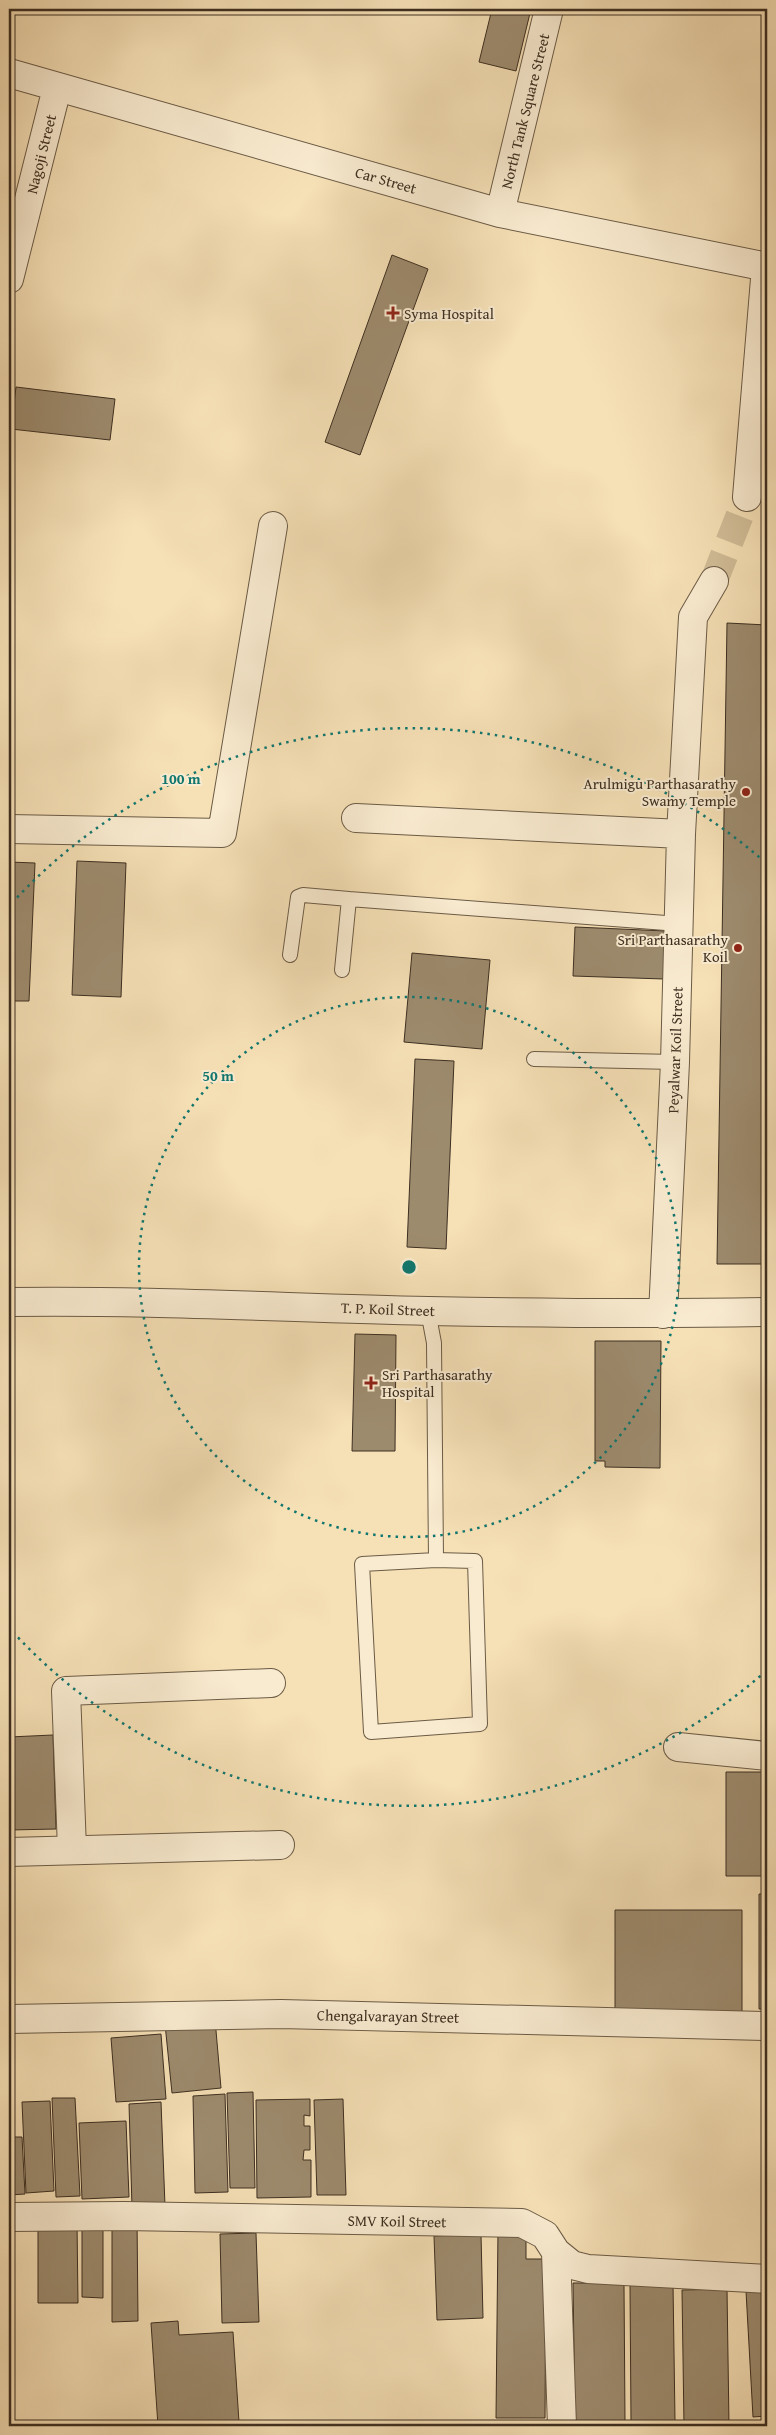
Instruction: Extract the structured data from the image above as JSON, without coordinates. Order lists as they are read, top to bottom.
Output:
{
  "streets": {
    "street": [
      "North Tank Square Street",
      "Nagoji Street",
      "Car Street",
      "Peyalwar Koil Street",
      "T. P. Koil Street",
      "Chengalvarayan Street",
      "SMV Koil Street"
    ]
  },
  "crossings": [
    ["North Tank Square Street", "Car Street"],
    ["Nagoji Street", "Car Street"],
    ["Peyalwar Koil Street", "T. P. Koil Street"]
  ],
  "places": {
    "health": ["Syma Hospital", "Sri Parthasarathy Hospital"],
    "other": ["Arulmigu Parthasarathy Swamy Temple", "Sri Parthasarathy Koil"]
  },
  "rings": ["100 m", "50 m"]
}
